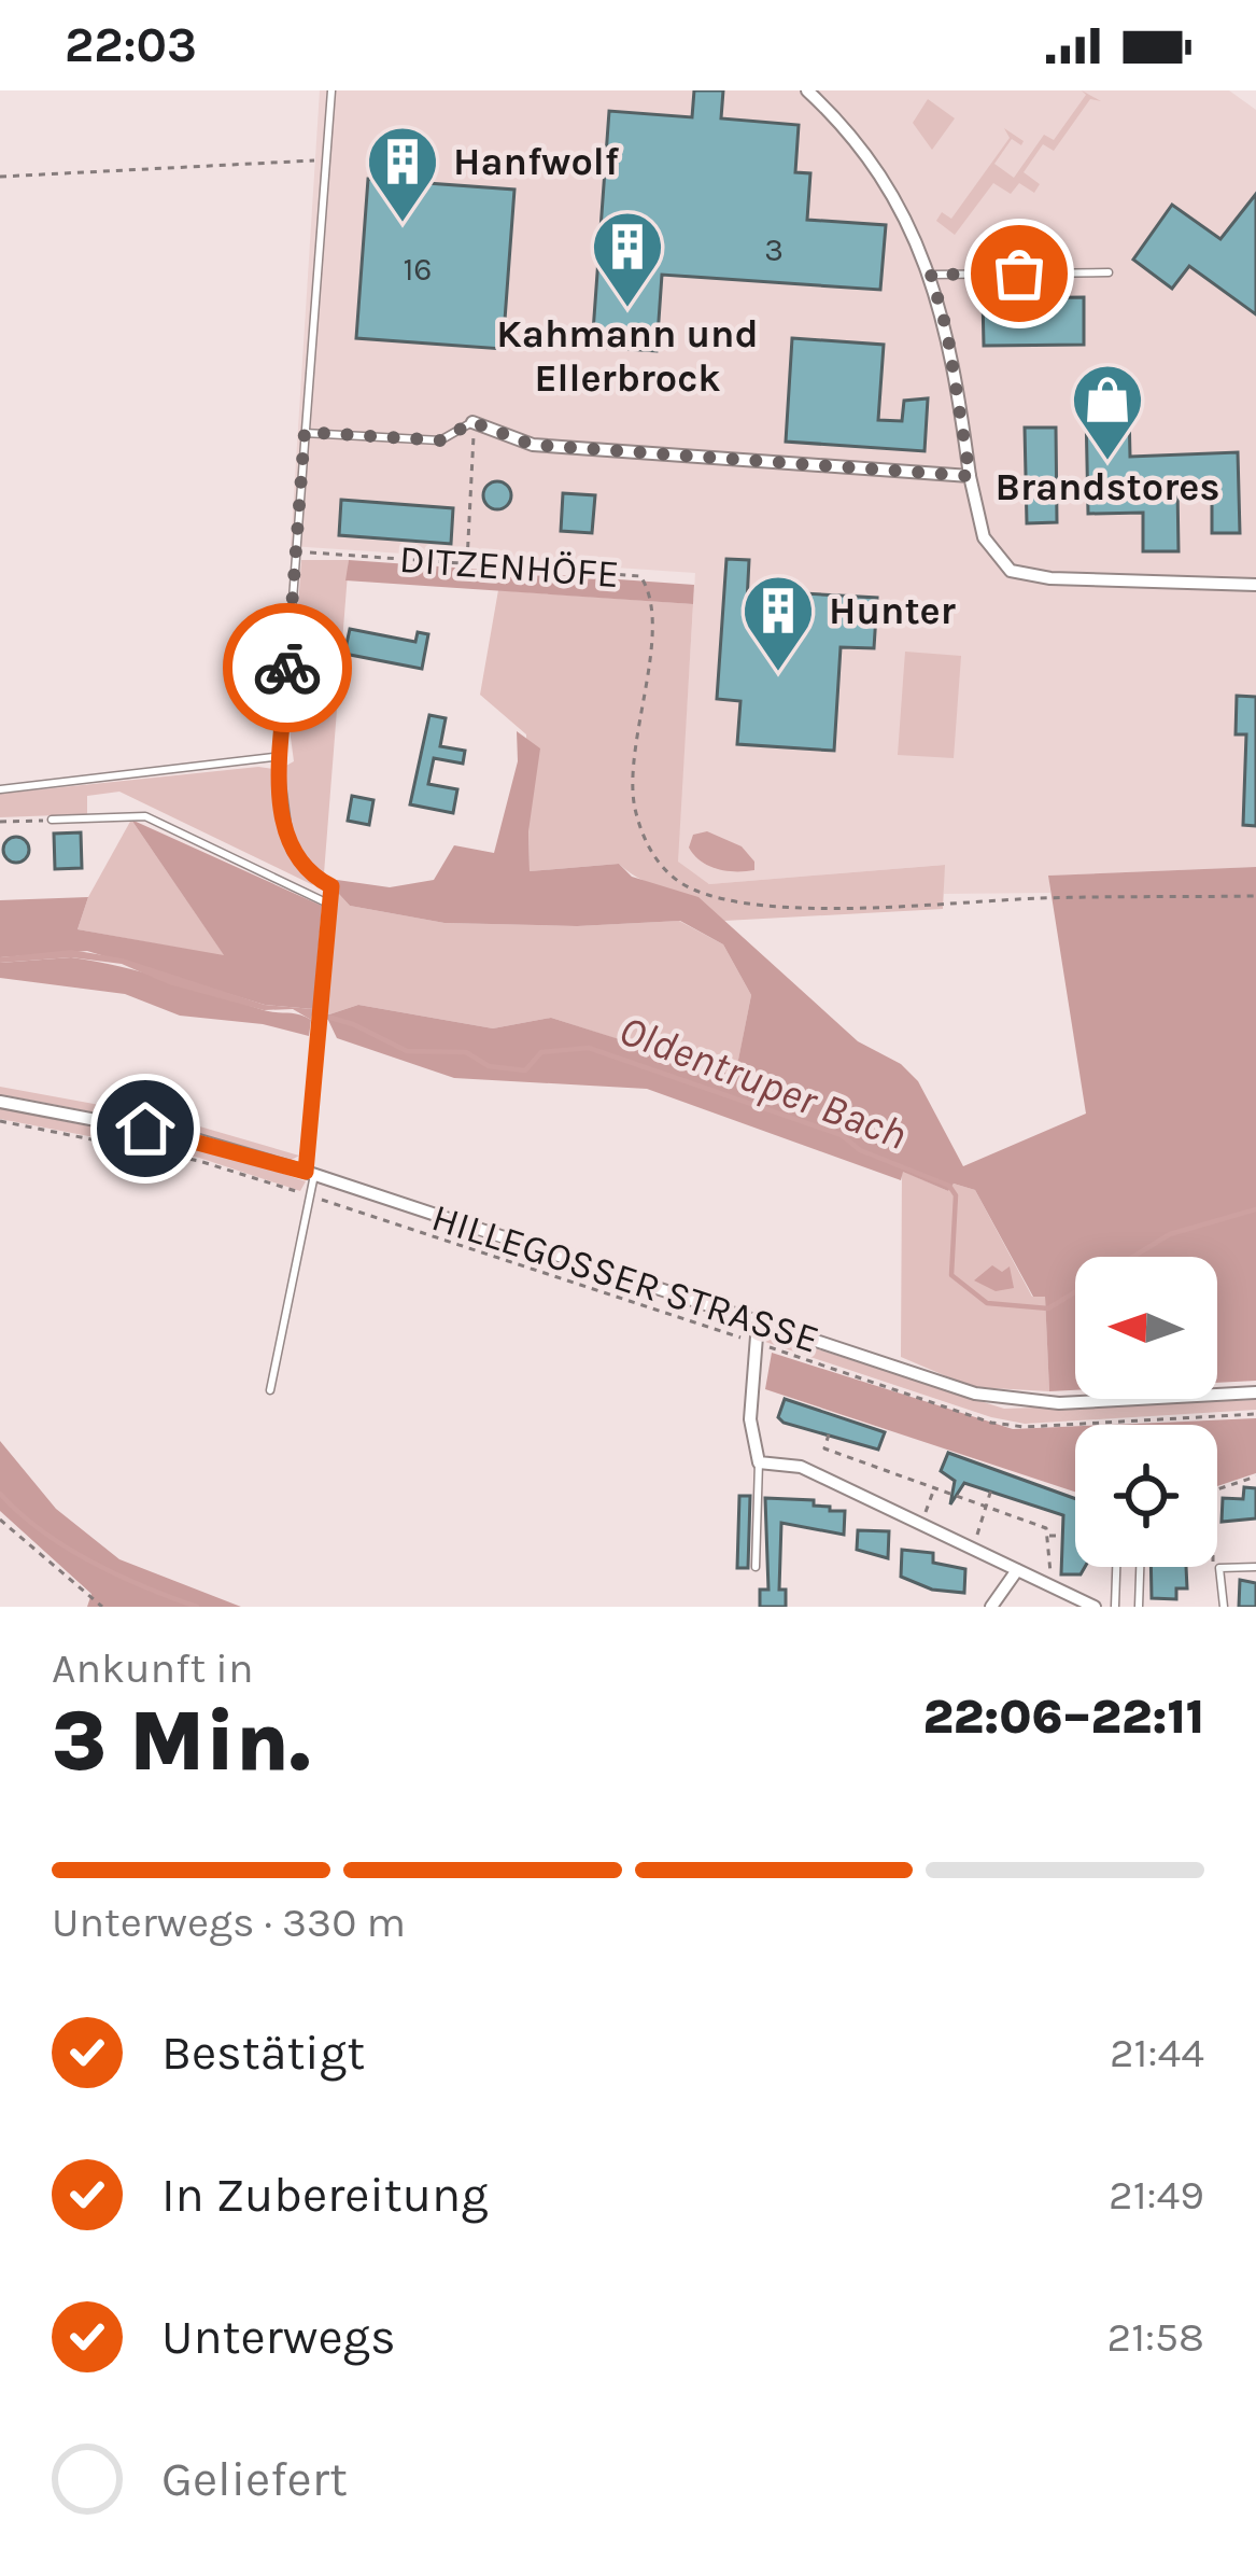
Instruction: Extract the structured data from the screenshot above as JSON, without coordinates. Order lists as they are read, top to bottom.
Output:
{
  "streets": {
    "street": ["HILLEGOSSER STRASSE"],
    "path": ["DITZENHÖFE"]
  },
  "water": ["Oldentruper Bach"],
  "places": {
    "building": ["Hanfwolf", "Kahmann und Ellerbrock", "Hunter"],
    "shop": ["Brandstores"]
  },
  "house_numbers": ["3", "16"],
  "north": "left",
  "page": {
    "status": "22:03",
    "heading": ["3 Min.", "Ankunft in", "22:06–22:11"],
    "bar": "Unterwegs · 330 m",
    "list": [
      ["Bestätigt", "21:44"],
      ["In Zubereitung", "21:49"],
      ["Unterwegs", "21:58"],
      "Geliefert"
    ]
  }
}
